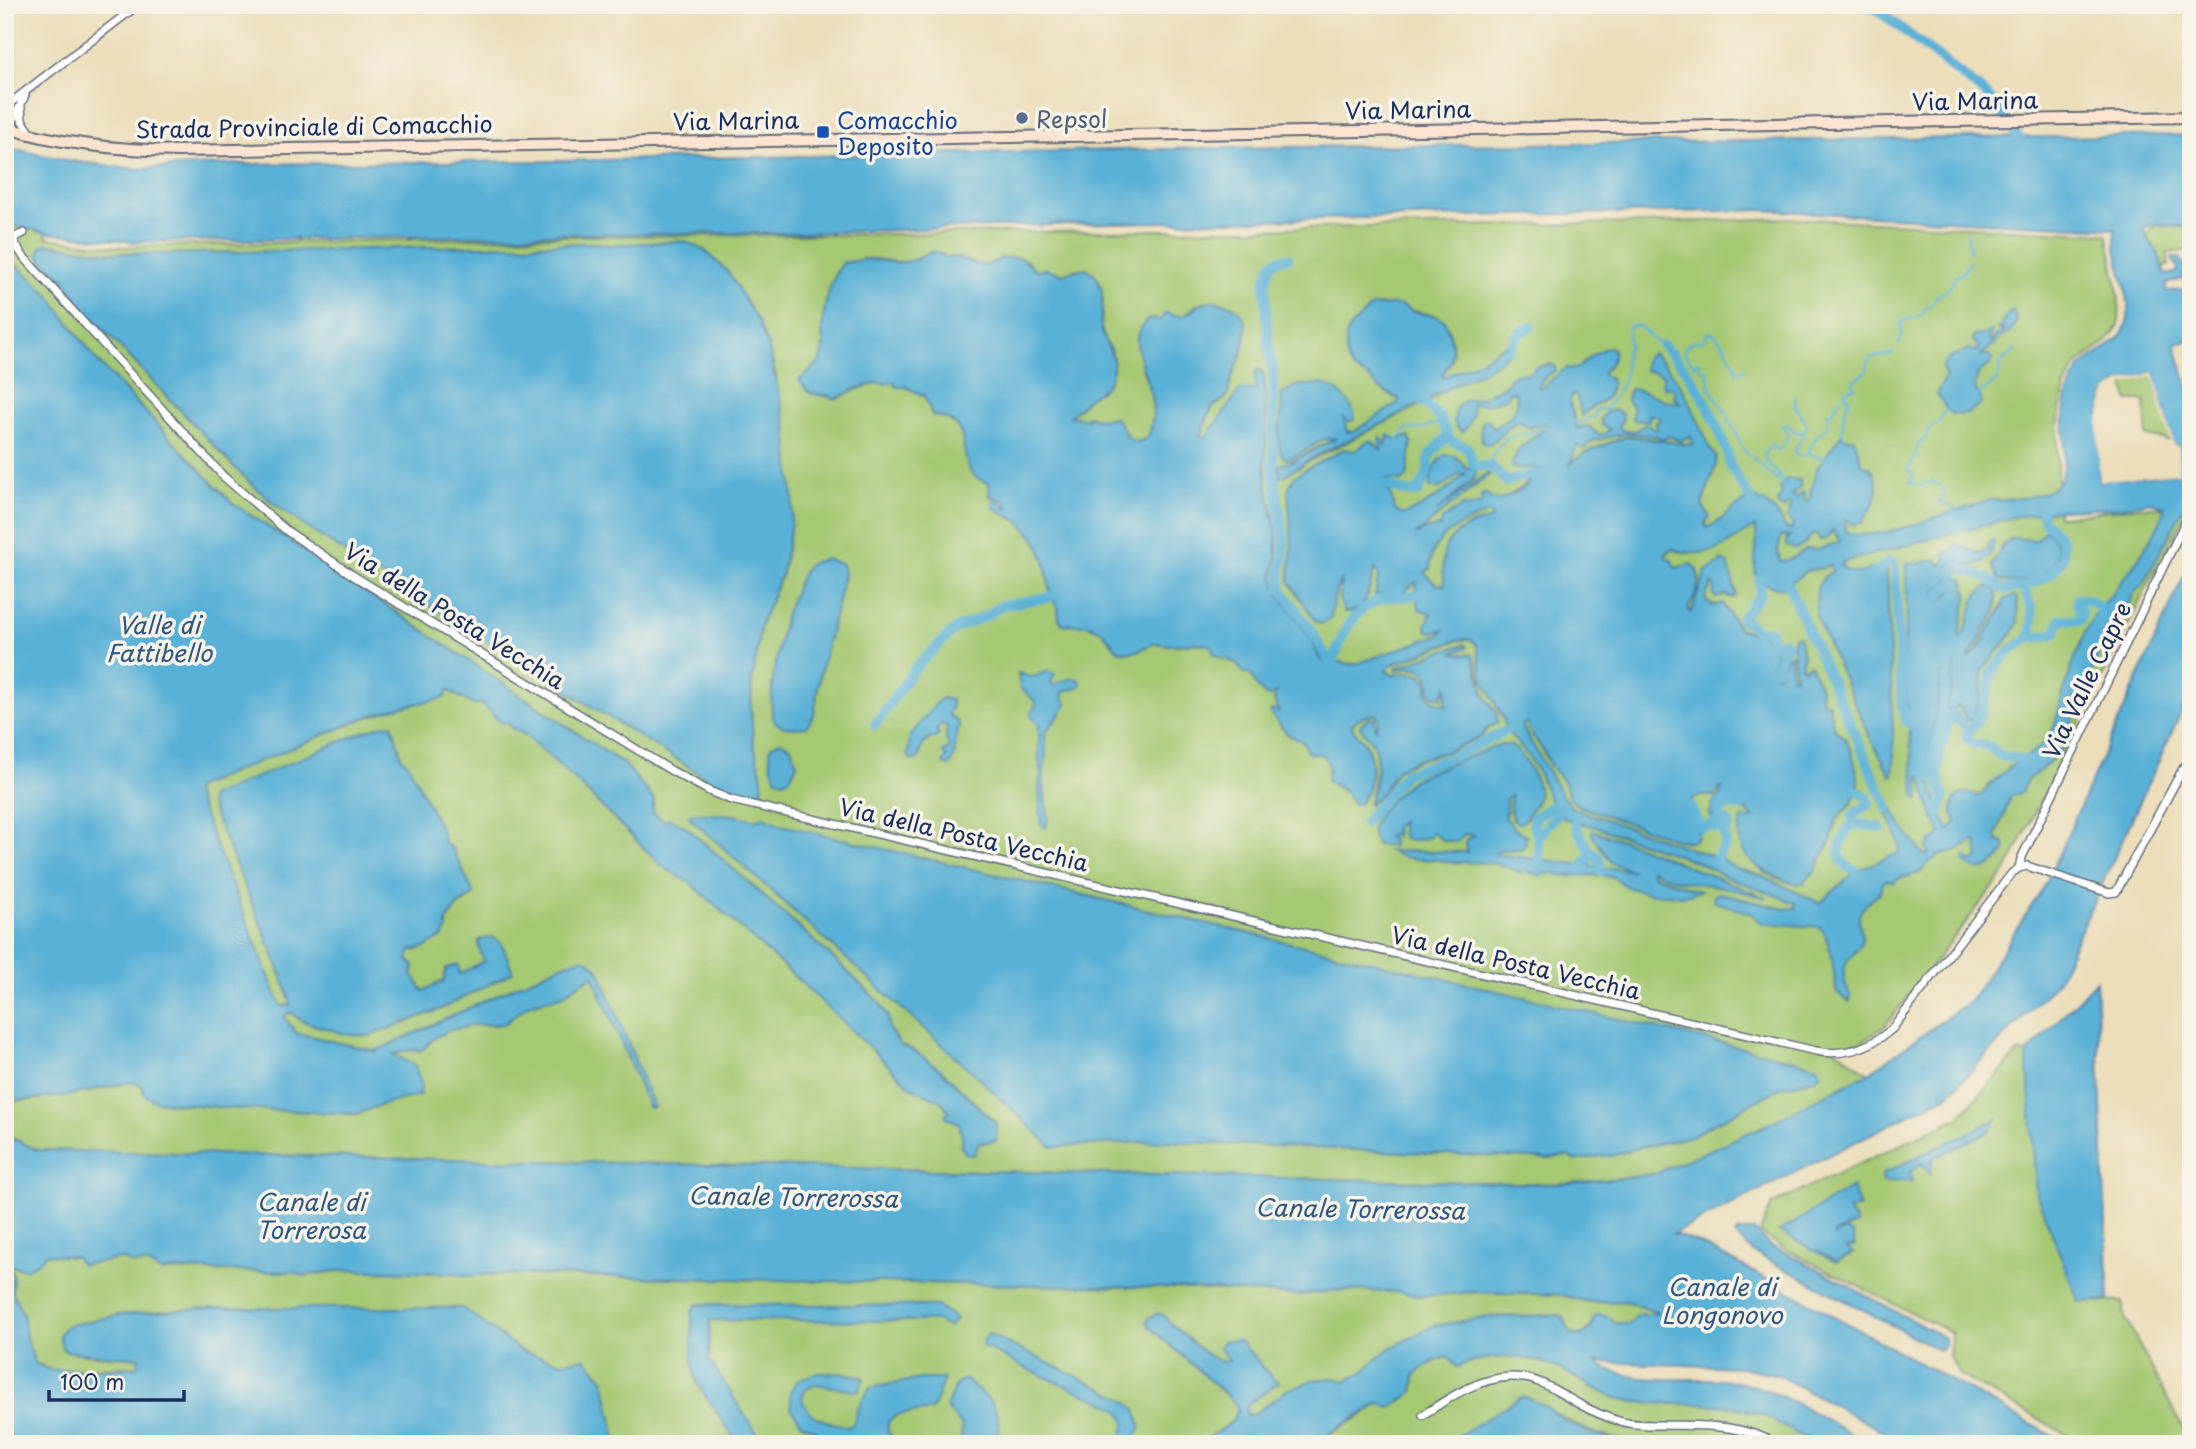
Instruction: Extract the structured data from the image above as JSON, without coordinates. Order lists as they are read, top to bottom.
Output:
{
  "streets": {
    "street": [
      "Via Marina",
      "Strada Provinciale di Comacchio",
      "Via della Posta Vecchia",
      "Via Valle Capre"
    ]
  },
  "crossings": [
    ["Via Marina", "Strada Provinciale di Comacchio"],
    ["Via della Posta Vecchia", "Via Valle Capre"]
  ],
  "water": [
    "Valle di Fattibello",
    "Canale Torrerossa",
    "Canale di Torrerosa",
    "Canale di Longonovo"
  ],
  "places": {
    "other": ["Repsol"],
    "transit": ["Comacchio Deposito"]
  },
  "scale_bar": "100 m"
}
